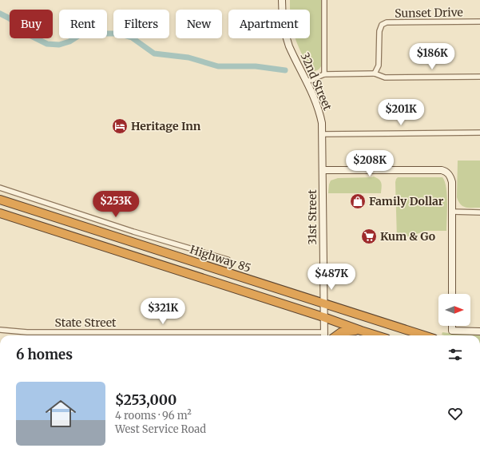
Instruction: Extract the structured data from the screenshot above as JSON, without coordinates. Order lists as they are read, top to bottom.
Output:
{
  "streets": {
    "highway": ["Highway 85"],
    "main road": ["32nd Street", "31st Street"],
    "street": ["Sunset Drive", "State Street"]
  },
  "crossings": [
    ["32nd Street", "31st Street"],
    ["31st Street", "Highway 85"],
    ["31st Street", "State Street"]
  ],
  "places": {
    "hotel": ["Heritage Inn"],
    "shop": ["Family Dollar"],
    "supermarket": ["Kum & Go"]
  },
  "north": "right",
  "page": {
    "chip": [
      "Buy",
      "Rent",
      "Filters",
      "New",
      "Apartment"
    ],
    "price": [
      "$186K",
      "$201K",
      "$208K",
      "$253K",
      "$487K",
      "$321K"
    ],
    "heading": "6 homes",
    "list": [
      {
        "name": "$253,000",
        "note": "4 rooms · 96 m² · West Service Road"
      }
    ]
  }
}
